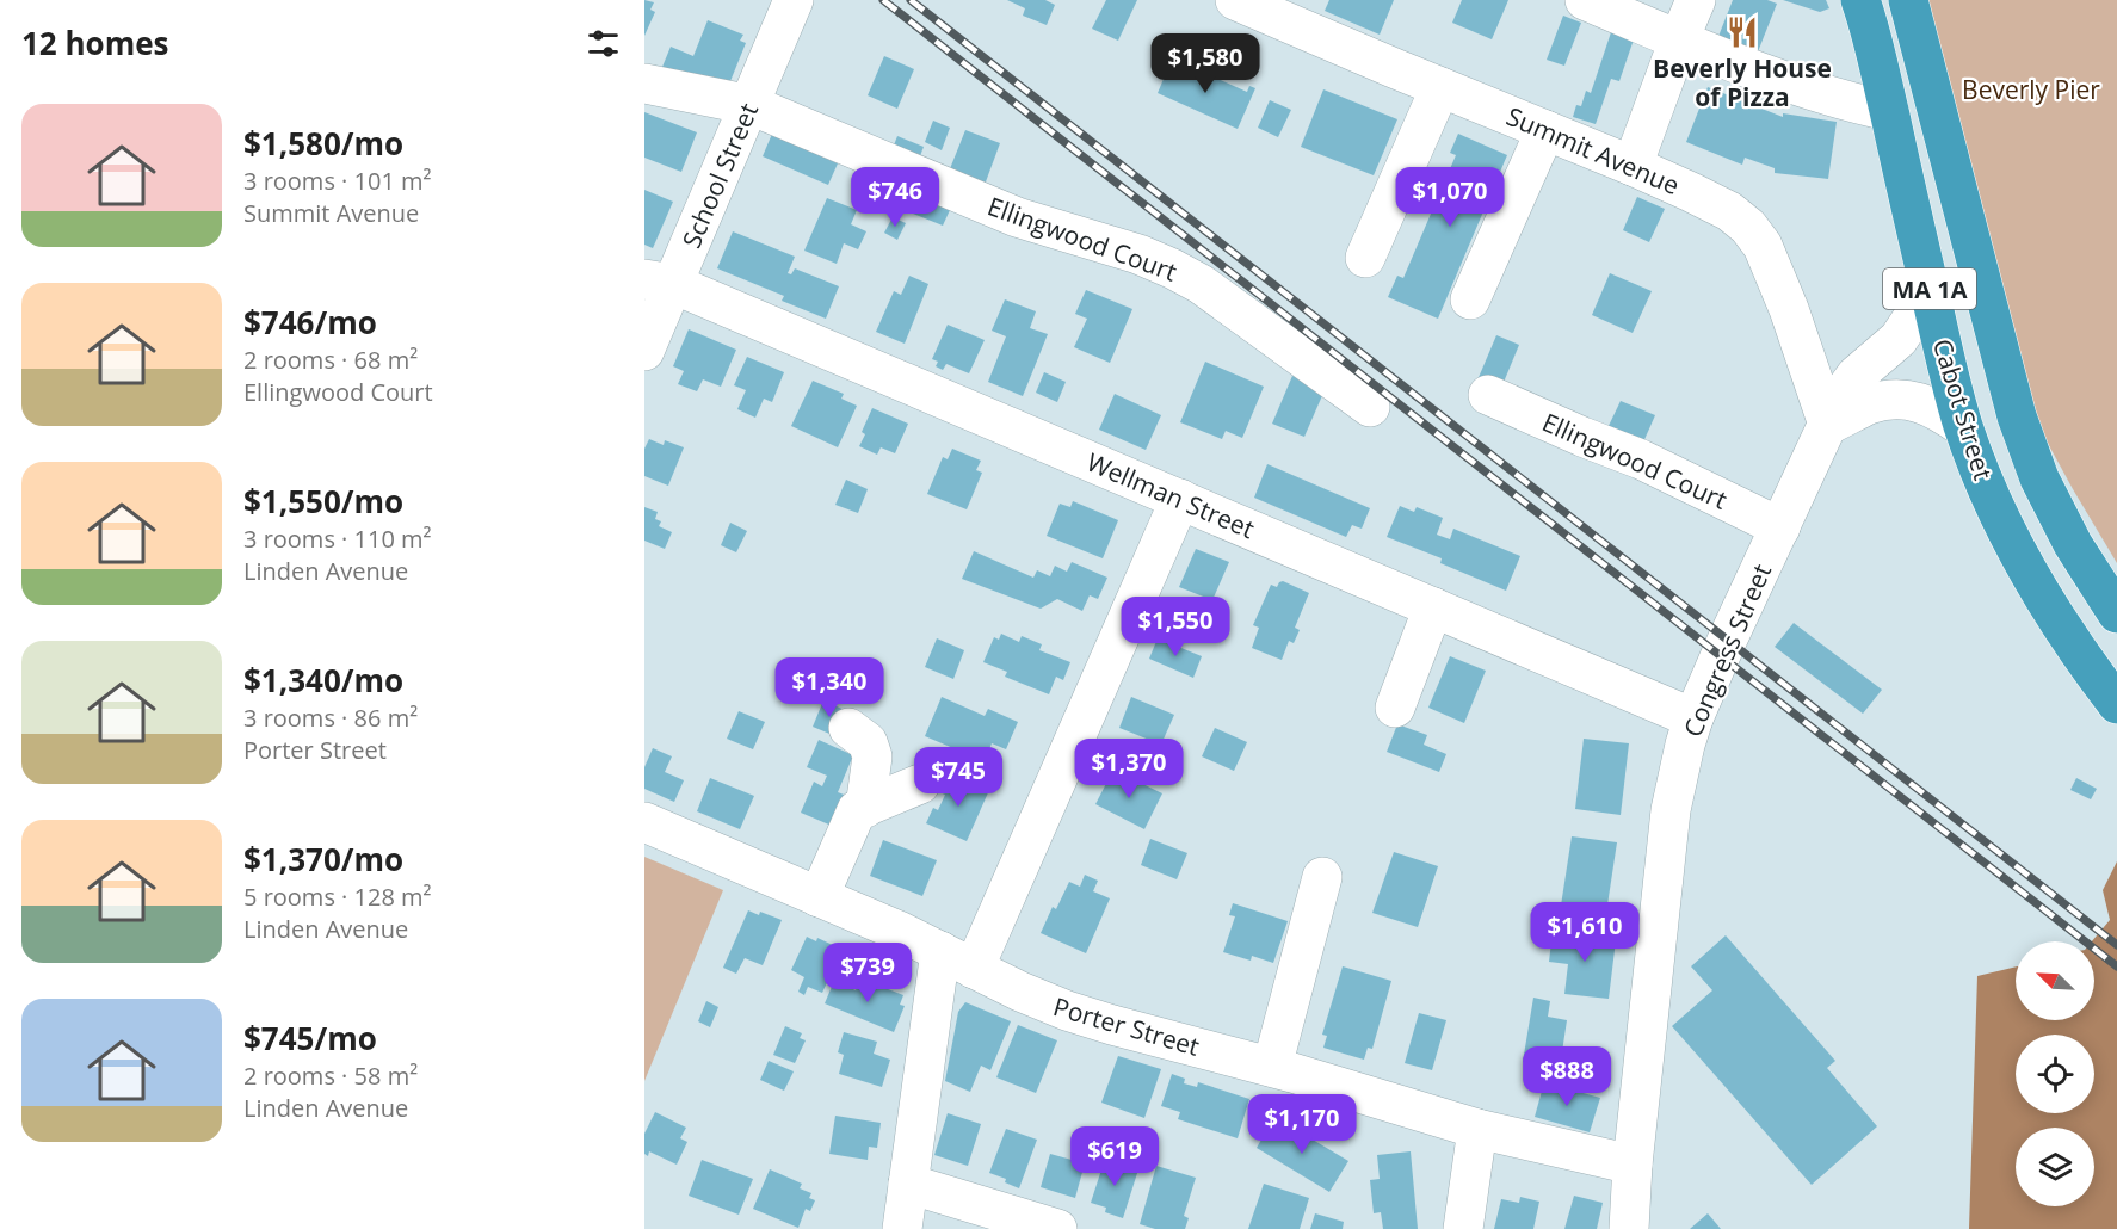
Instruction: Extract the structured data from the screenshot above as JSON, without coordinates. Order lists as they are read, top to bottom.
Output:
{
  "streets": {
    "highway": ["MA 1A", "Cabot Street"],
    "street": [
      "Summit Avenue",
      "School Street",
      "Ellingwood Court",
      "Wellman Street",
      "Congress Street",
      "Porter Street"
    ]
  },
  "crossings": [
    ["Summit Avenue", "Congress Street"],
    ["School Street", "Ellingwood Court"],
    ["School Street", "Wellman Street"],
    ["Ellingwood Court", "Congress Street"],
    ["Cabot Street", "Congress Street"],
    ["Wellman Street", "Congress Street"],
    ["Congress Street", "Porter Street"]
  ],
  "parks": ["Beverly Pier"],
  "places": {
    "restaurant": ["Beverly House of Pizza"]
  },
  "north": "top left",
  "page": {
    "heading": "12 homes",
    "price": [
      "$1,580",
      "$746",
      "$1,070",
      "$1,550",
      "$1,340",
      "$1,370",
      "$745",
      "$1,610",
      "$739",
      "$888",
      "$1,170",
      "$619"
    ],
    "list": [
      {
        "name": "$1,580/mo",
        "note": "3 rooms · 101 m² · Summit Avenue"
      },
      {
        "name": "$746/mo",
        "note": "2 rooms · 68 m² · Ellingwood Court"
      },
      {
        "name": "$1,550/mo",
        "note": "3 rooms · 110 m² · Linden Avenue"
      },
      {
        "name": "$1,340/mo",
        "note": "3 rooms · 86 m² · Porter Street"
      },
      {
        "name": "$1,370/mo",
        "note": "5 rooms · 128 m² · Linden Avenue"
      },
      {
        "name": "$745/mo",
        "note": "2 rooms · 58 m² · Linden Avenue"
      }
    ]
  }
}
